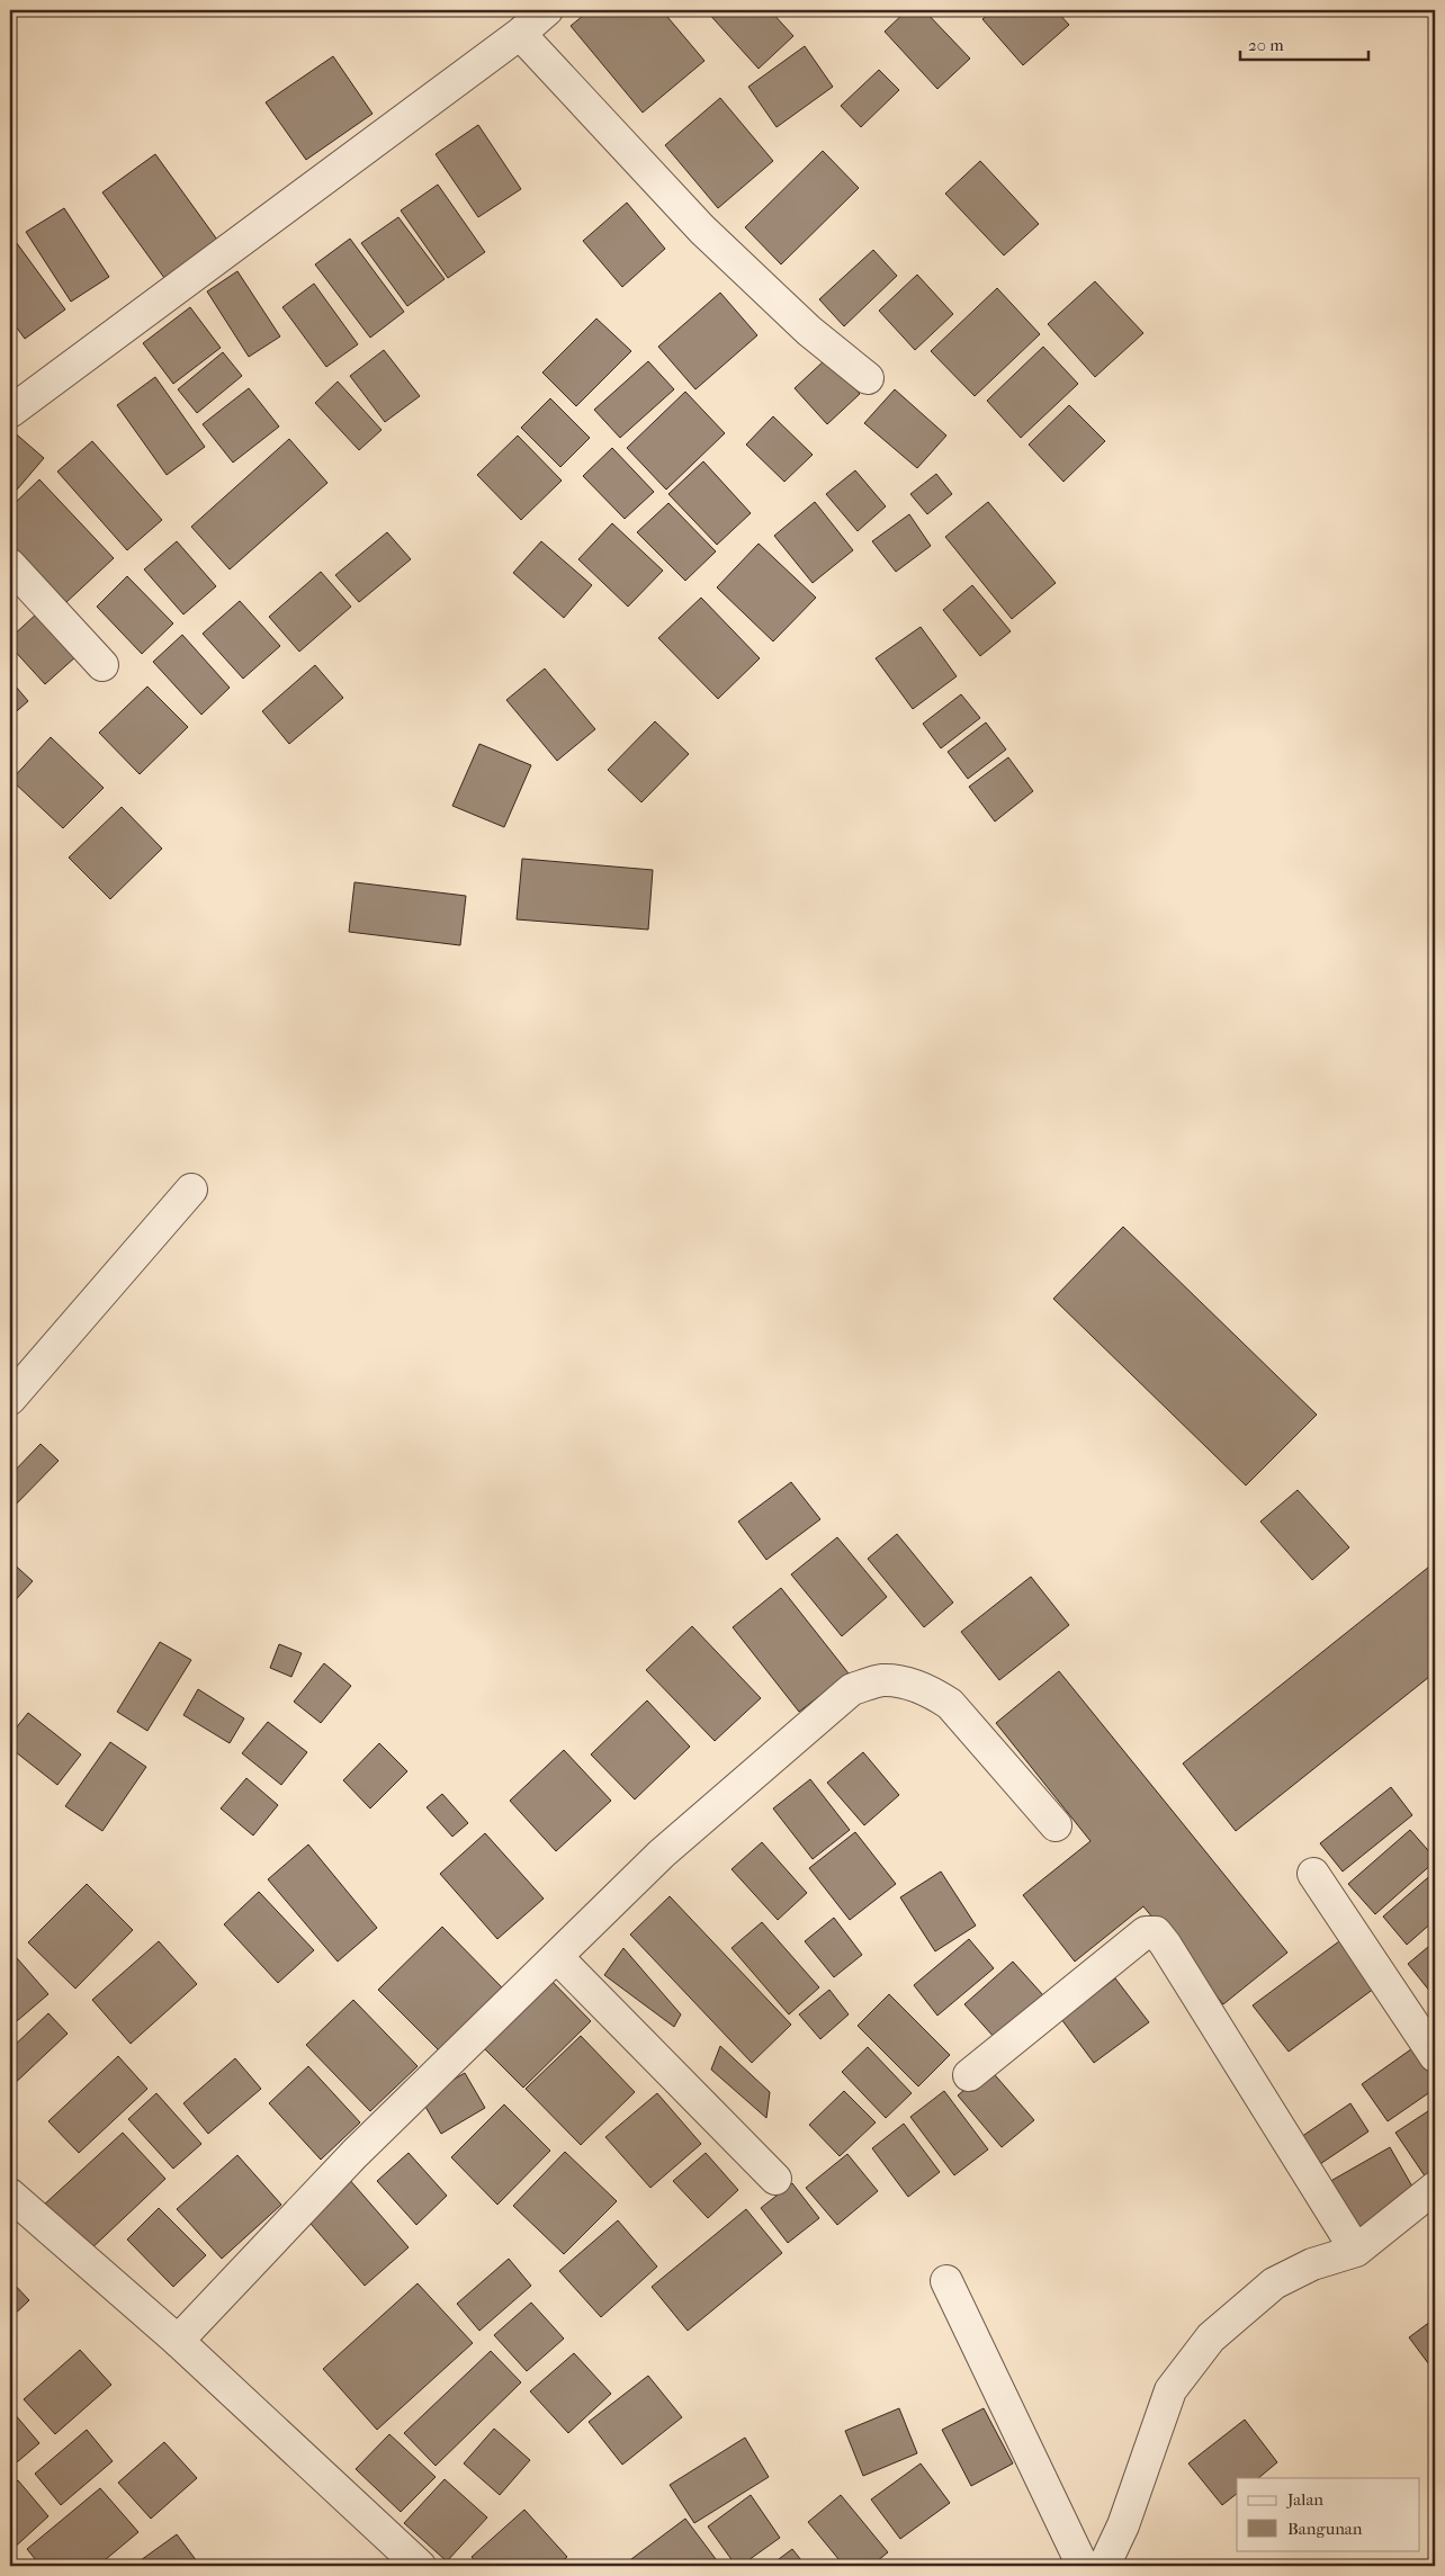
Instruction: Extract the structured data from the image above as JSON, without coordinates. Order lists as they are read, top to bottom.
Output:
{
  "legend": ["Jalan", "Bangunan"],
  "scale_bar": "20 m"
}
